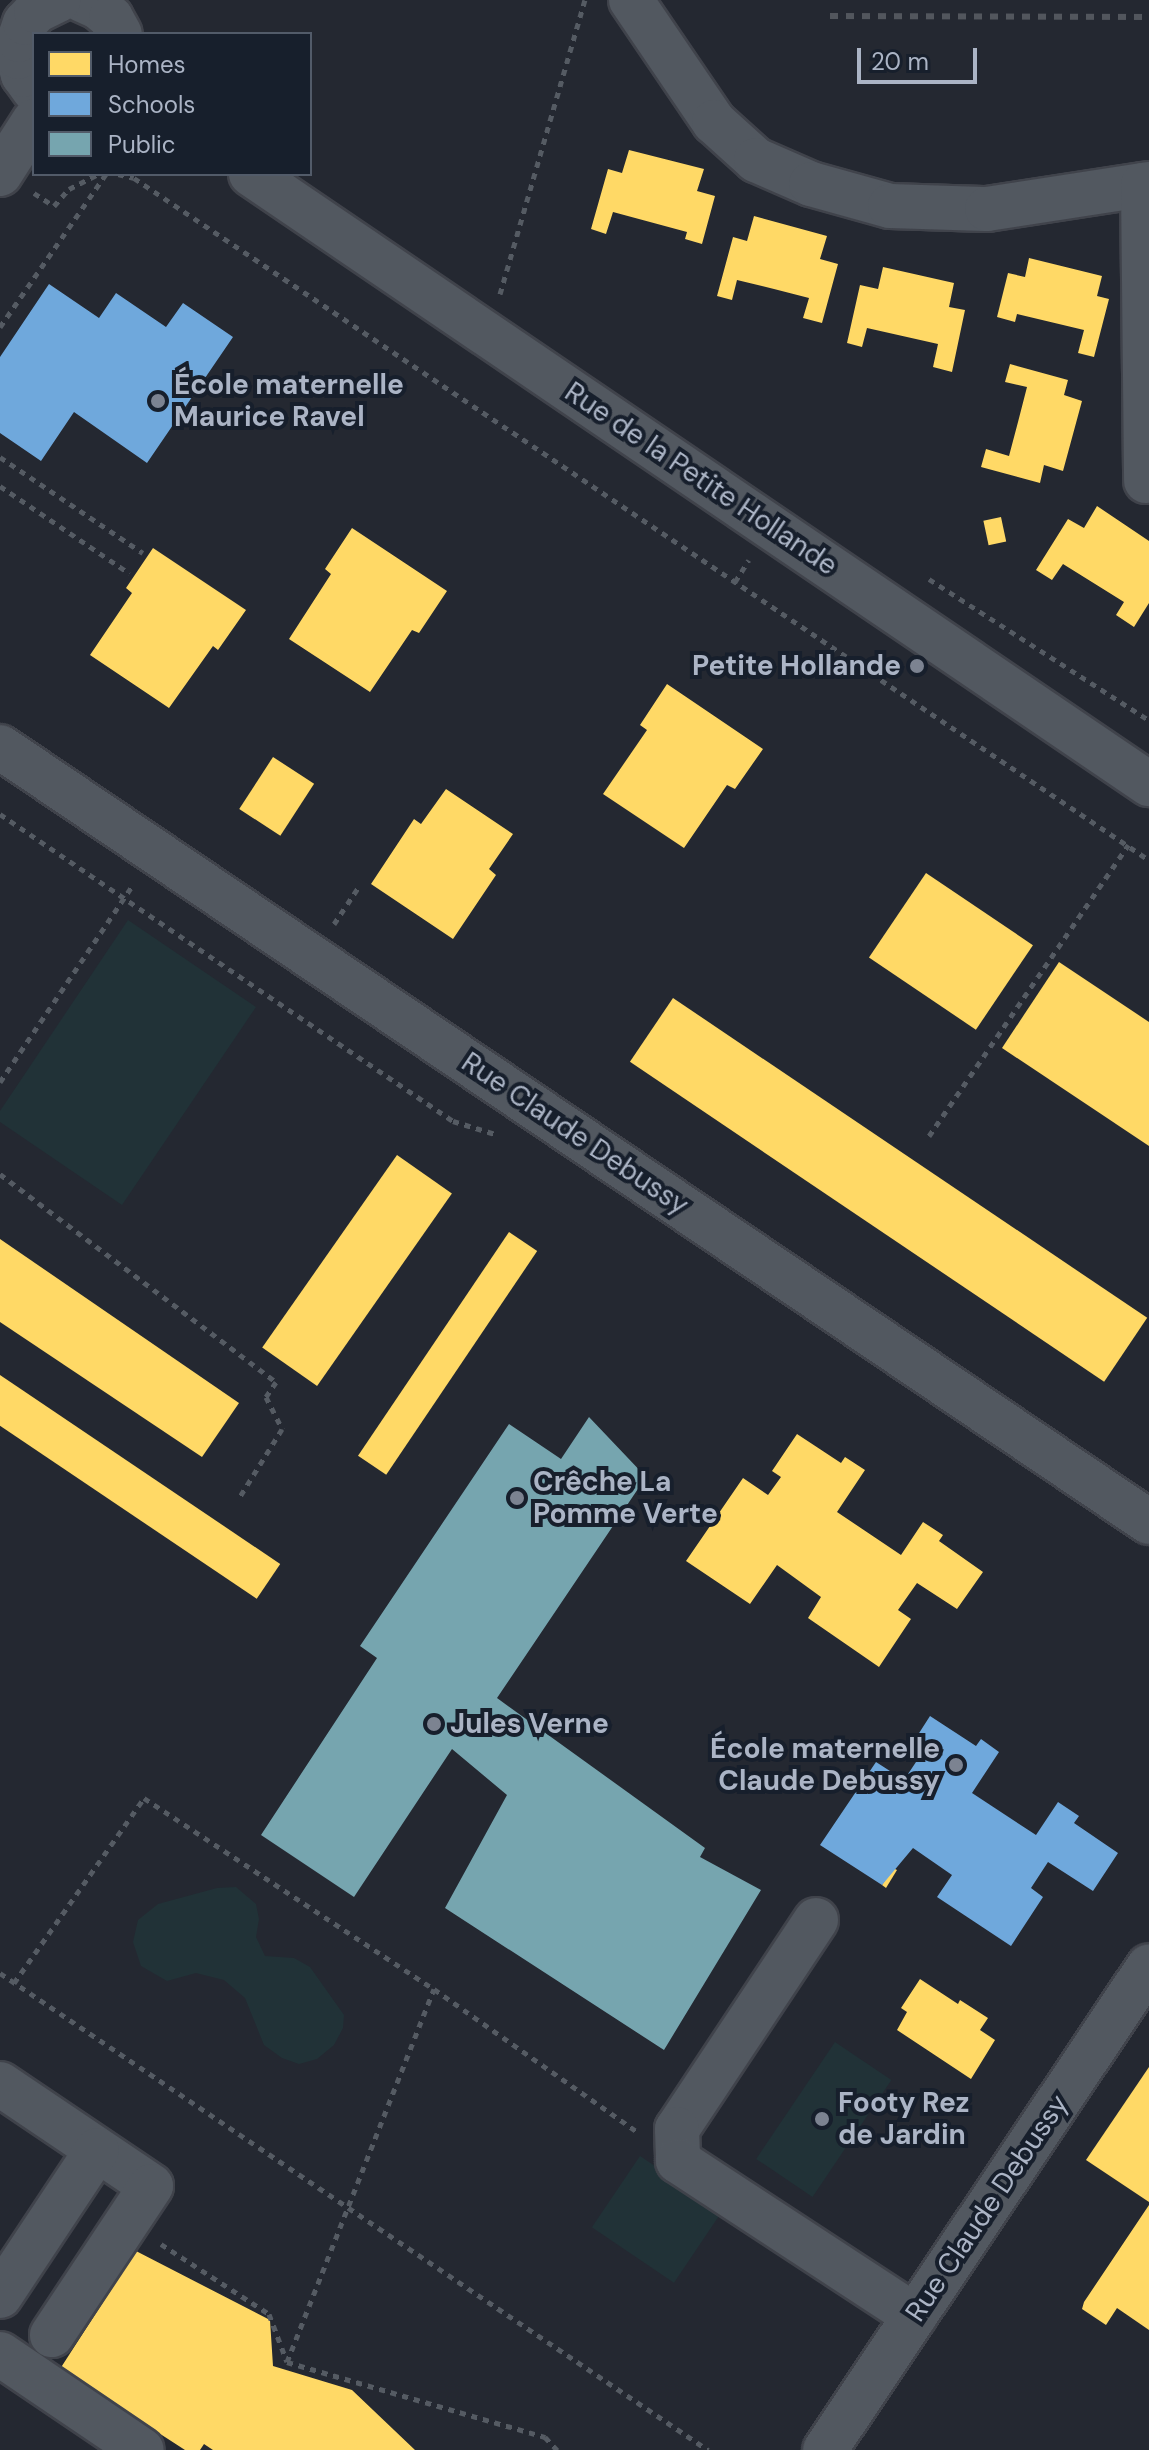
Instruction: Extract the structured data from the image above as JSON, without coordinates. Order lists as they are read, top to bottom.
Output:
{
  "streets": {
    "street": ["Rue de la Petite Hollande", "Rue Claude Debussy"]
  },
  "places": [
    "École maternelle Maurice Ravel",
    "Petite Hollande",
    "Crêche La Pomme Verte",
    "Jules Verne",
    "École maternelle Claude Debussy",
    "Footy Rez de Jardin"
  ],
  "legend": ["Homes", "Schools", "Public"],
  "scale_bar": "20 m"
}
